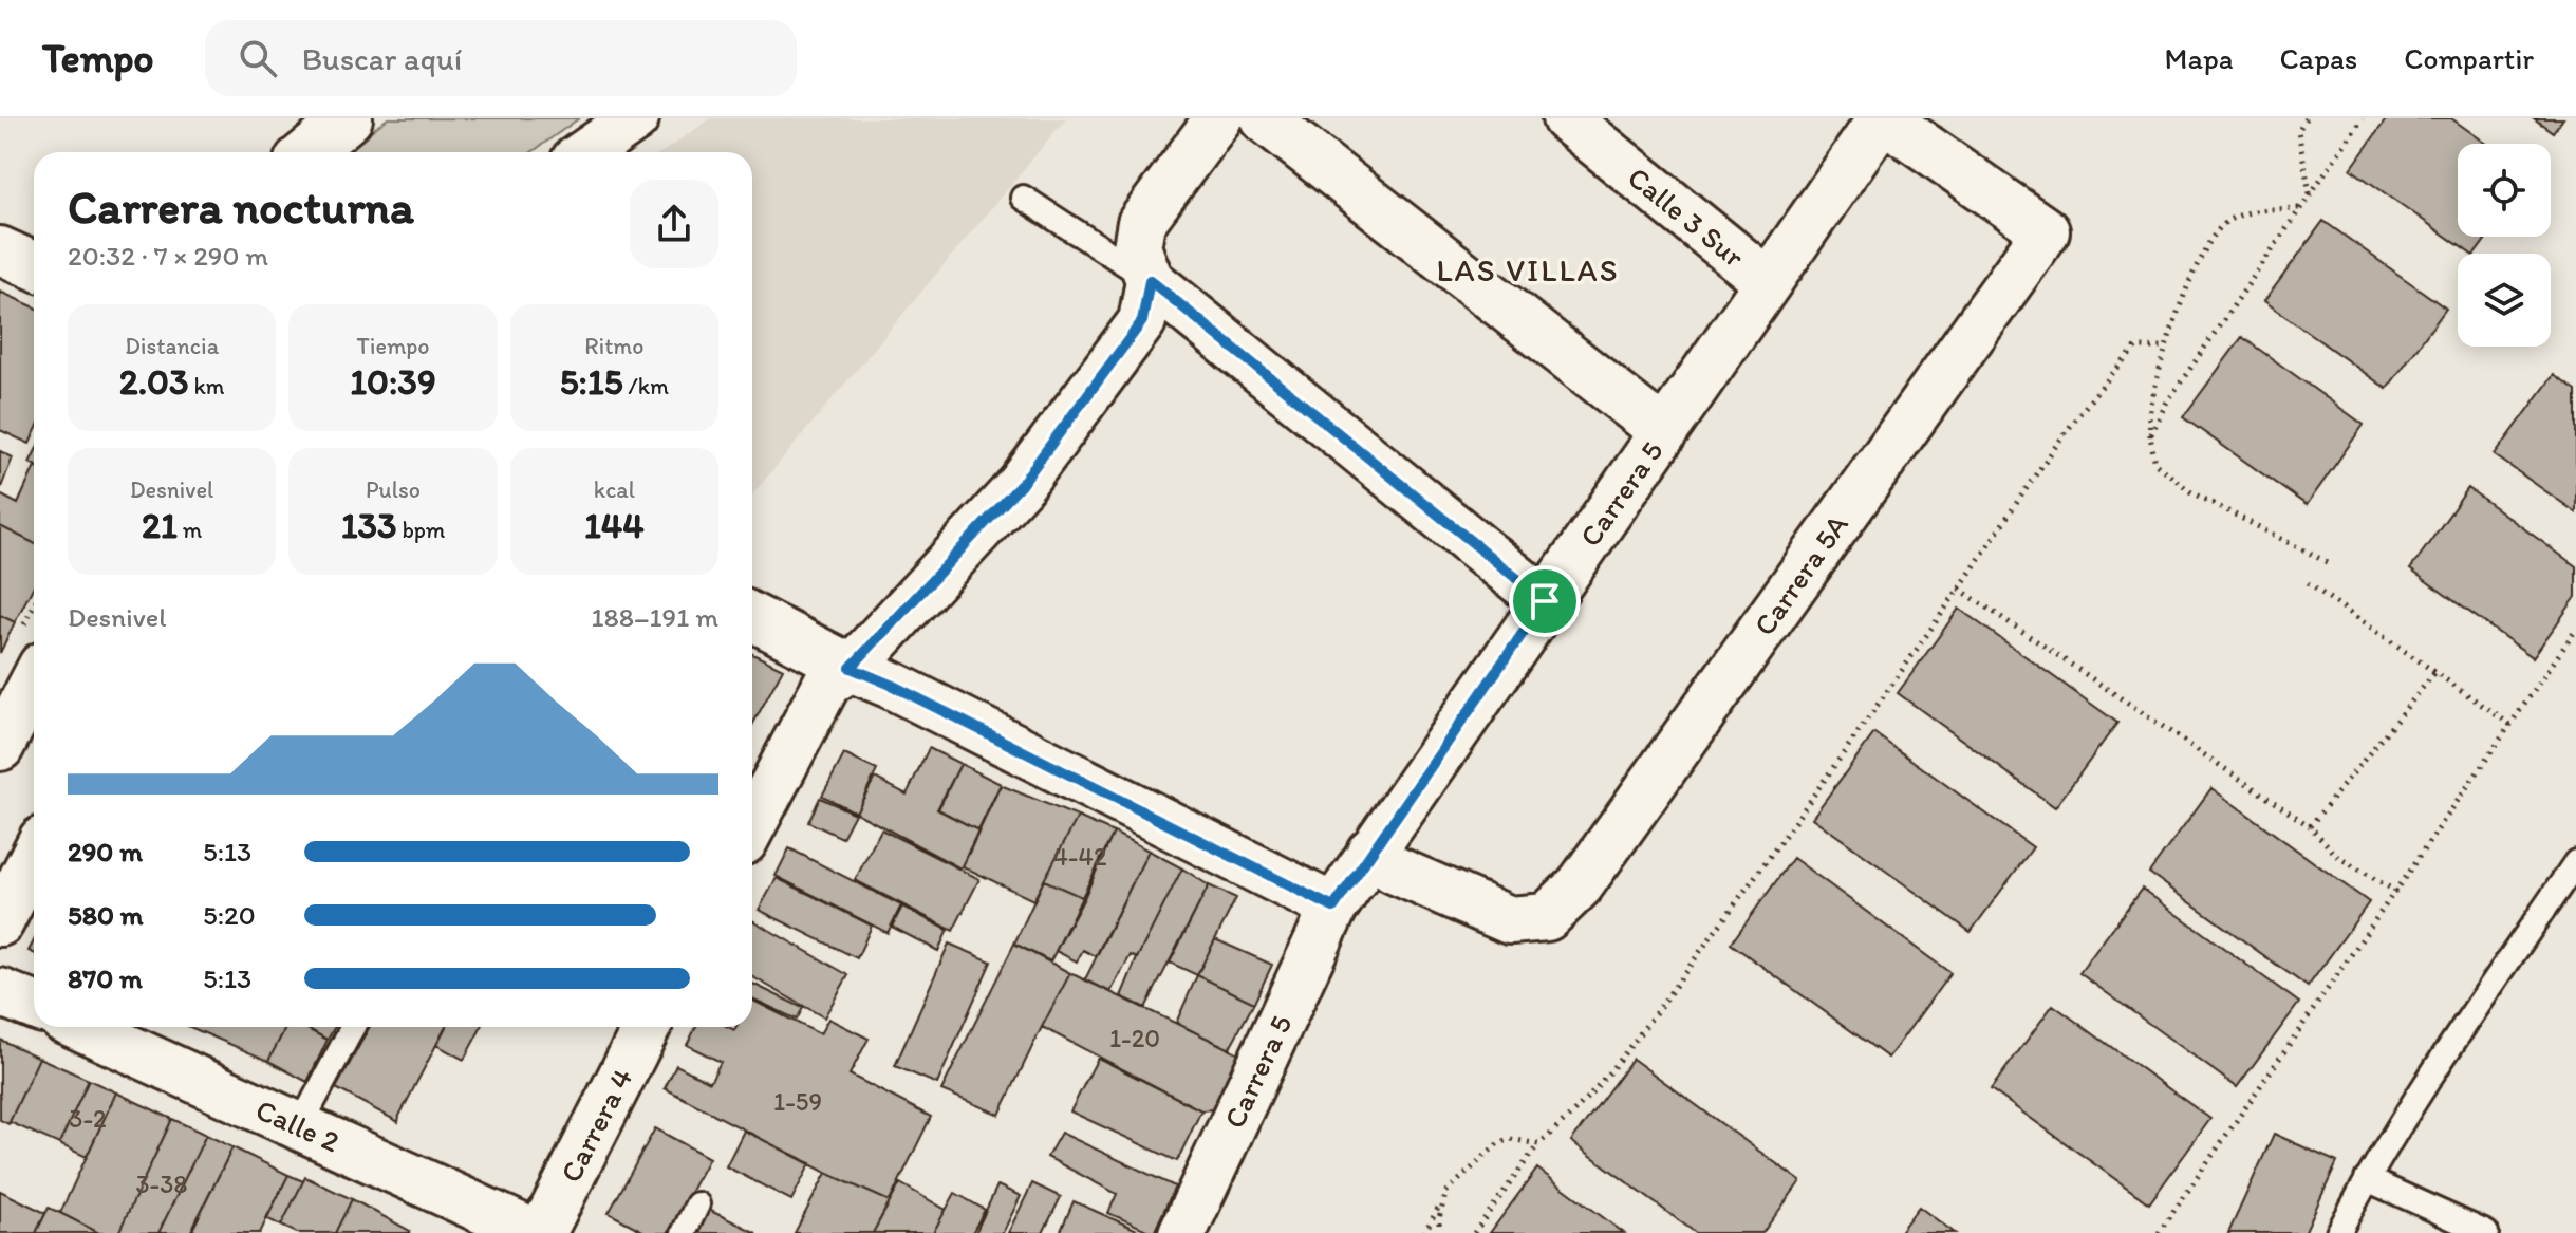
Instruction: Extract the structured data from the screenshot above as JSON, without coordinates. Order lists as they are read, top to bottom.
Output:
{
  "streets": {
    "street": [
      "Calle 3 Sur",
      "Carrera 5",
      "Carrera 5A",
      "Calle 2",
      "Carrera 4"
    ]
  },
  "crossings": [
    ["Calle 3 Sur", "Carrera 5"],
    ["Carrera 5", "Carrera 5A"]
  ],
  "districts": ["LAS VILLAS"],
  "house_numbers": [
    "4-42",
    "1-20",
    "1-59",
    "3-2",
    "3-38"
  ],
  "page": {
    "header": "Tempo",
    "search": "Buscar aquí",
    "nav": ["Mapa", "Capas", "Compartir"],
    "heading": ["Carrera nocturna", "20:32 · 7 × 290 m"],
    "stats": [
      ["Distancia", "2.03 km"],
      ["Tiempo", "10:39"],
      ["Ritmo", "5:15 /km"],
      ["Desnivel", "21 m"],
      ["Pulso", "133 bpm"],
      ["kcal", "144"]
    ],
    "chart": ["Desnivel", "188–191 m"],
    "list": [
      {
        "name": "290 m",
        "note": "5:13"
      },
      {
        "name": "580 m",
        "note": "5:20"
      },
      {
        "name": "870 m",
        "note": "5:13"
      }
    ]
  }
}
